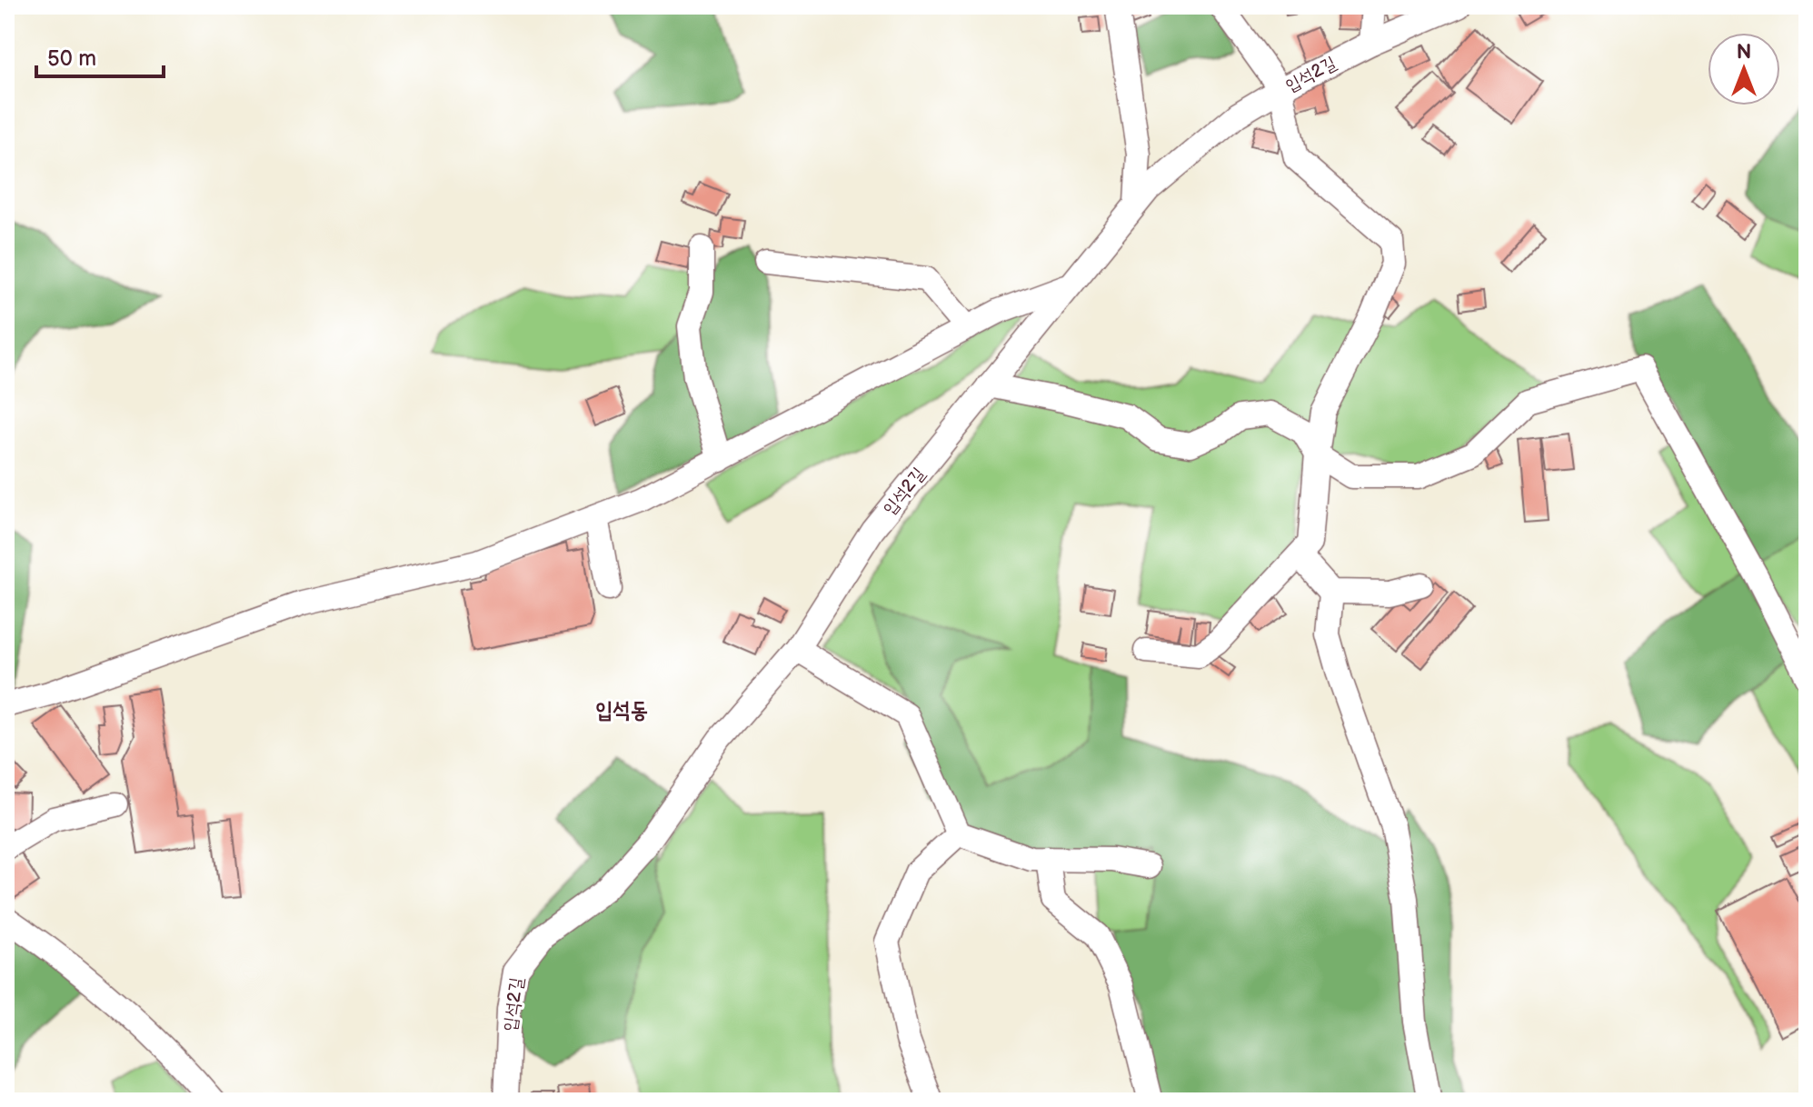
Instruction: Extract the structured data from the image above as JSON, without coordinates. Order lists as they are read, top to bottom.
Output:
{
  "streets": {
    "street": ["입석2길"]
  },
  "districts": ["입석동"],
  "scale_bar": "50 m",
  "north": "top"
}
